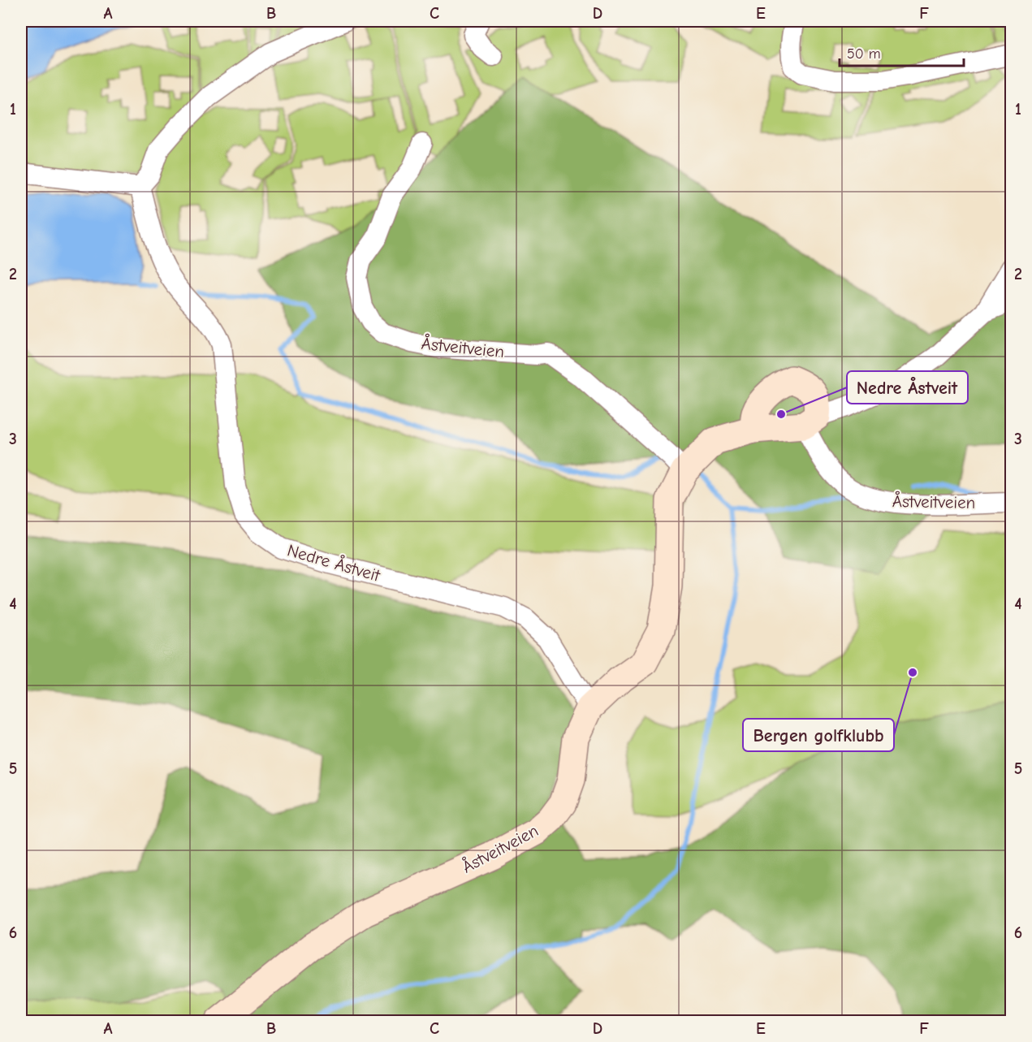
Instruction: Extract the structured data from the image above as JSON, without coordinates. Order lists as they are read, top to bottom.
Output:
{
  "streets": {
    "street": ["Åstveitveien", "Nedre Åstveit"]
  },
  "crossings": [
    ["Åstveitveien", "Nedre Åstveit"]
  ],
  "places": ["Nedre Åstveit", "Bergen golfklubb"],
  "scale_bar": "50 m",
  "grid": {
    "columns": [
      "A",
      "B",
      "C",
      "D",
      "E",
      "F"
    ],
    "rows": [
      "1",
      "2",
      "3",
      "4",
      "5",
      "6"
    ]
  }
}
